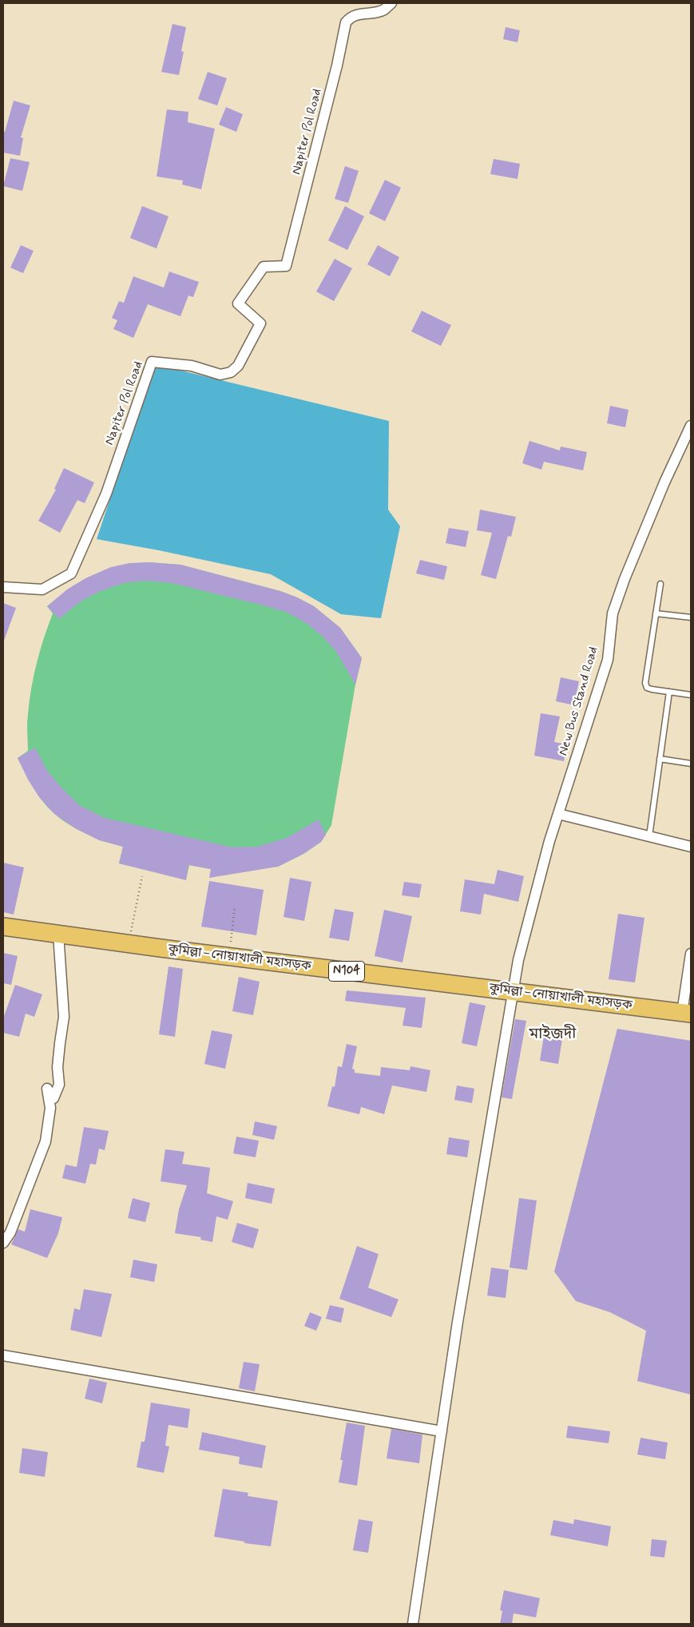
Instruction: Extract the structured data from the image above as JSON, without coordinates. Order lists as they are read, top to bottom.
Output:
{
  "streets": {
    "highway": ["কুমিল্লা–নোয়াখালী মহাসড়ক", "N104"],
    "street": ["Napiter Pol Road", "New Bus Stand Road"]
  },
  "crossings": [
    ["New Bus Stand Road", "কুমিল্লা–নোয়াখালী মহাসড়ক"]
  ],
  "districts": ["মাইজদী"]
}
